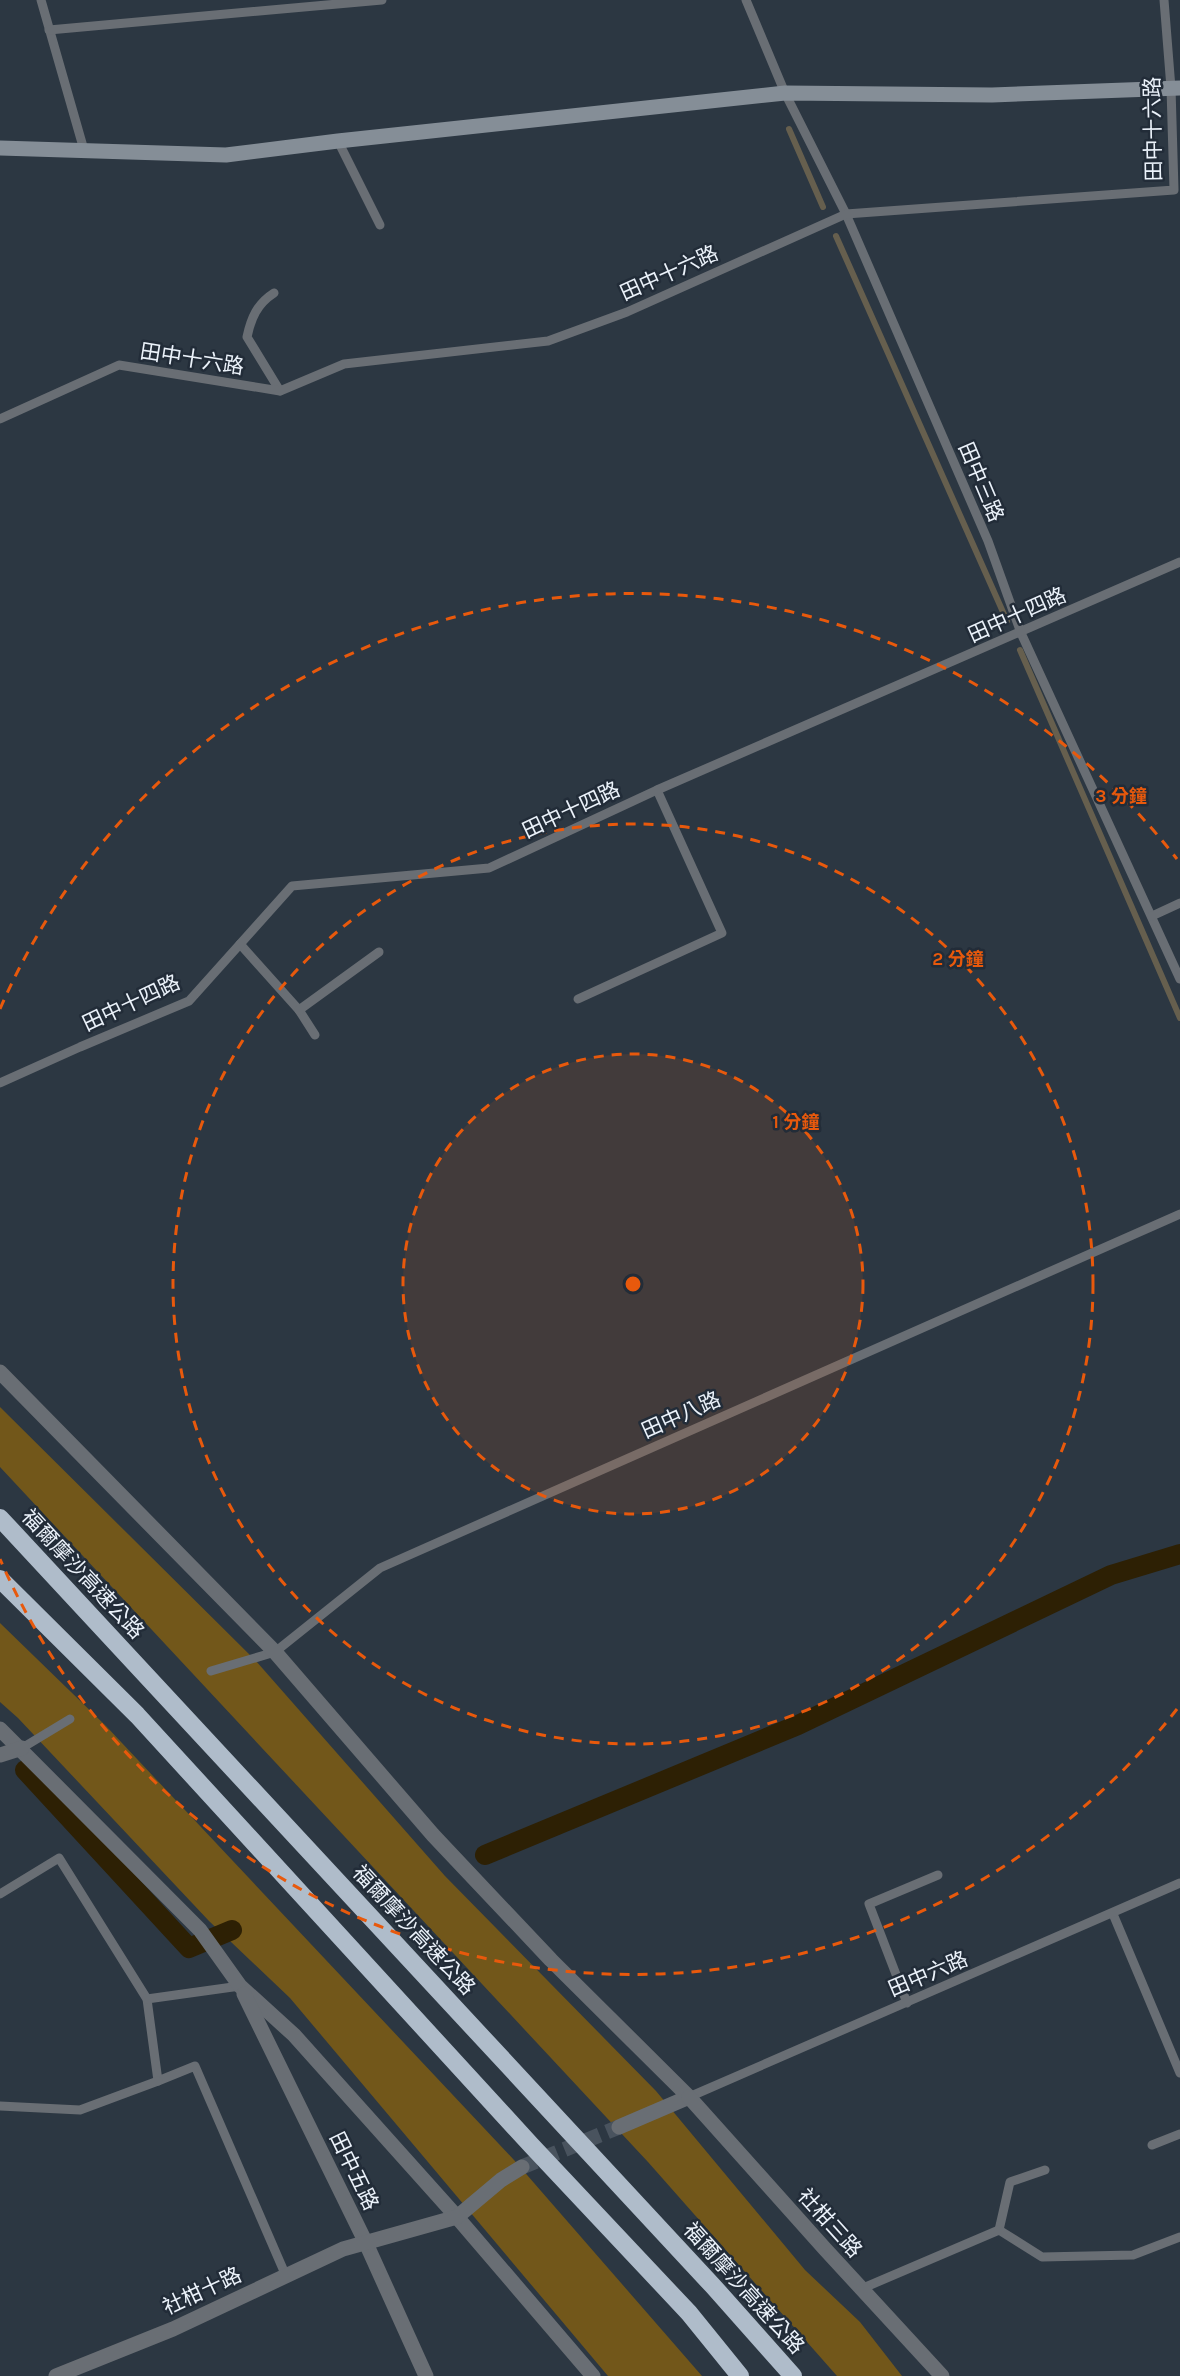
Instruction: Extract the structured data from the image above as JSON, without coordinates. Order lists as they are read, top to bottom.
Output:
{
  "streets": {
    "highway": ["福爾摩沙高速公路"],
    "street": ["田中五路", "社柑三路", "社柑十路"],
    "lane": [
      "田中十六路",
      "田中三路",
      "田中十四路",
      "田中八路",
      "田中六路"
    ]
  },
  "crossings": [
    ["田中十六路", "田中三路"],
    ["田中三路", "田中十四路"],
    ["田中八路", "社柑三路"],
    ["田中六路", "社柑三路"],
    ["田中五路", "社柑十路"]
  ],
  "rings": ["3 分鐘", "2 分鐘", "1 分鐘"]
}
